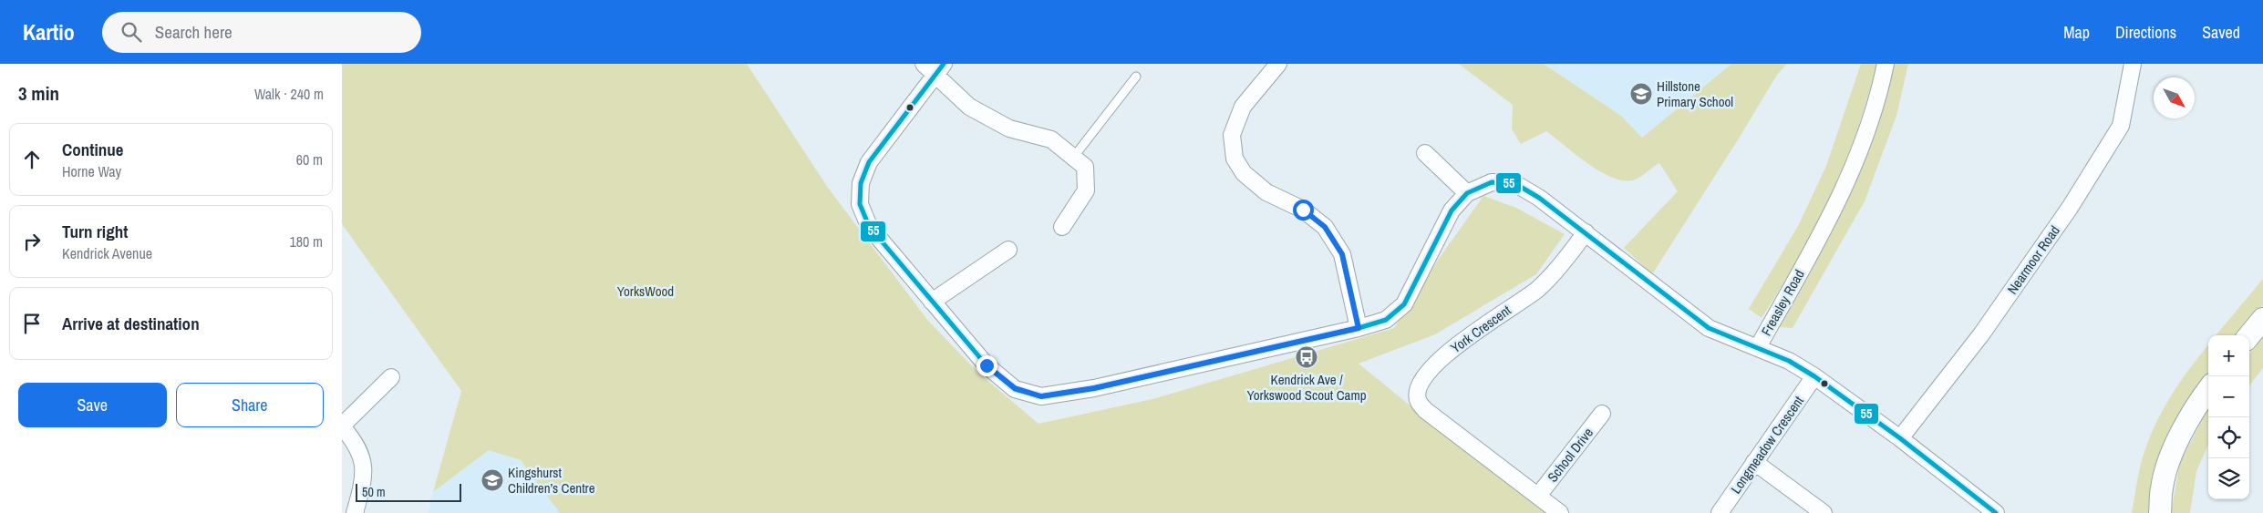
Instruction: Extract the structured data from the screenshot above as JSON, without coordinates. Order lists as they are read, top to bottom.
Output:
{
  "streets": {
    "street": [
      "Nearmoor Road",
      "Freasley Road",
      "York Crescent",
      "Longmeadow Crescent",
      "School Drive"
    ]
  },
  "crossings": [
    ["Nearmoor Road", "Freasley Road"],
    ["Freasley Road", "Longmeadow Crescent"],
    ["York Crescent", "School Drive"]
  ],
  "parks": ["YorksWood"],
  "places": {
    "school or university": ["Hillstone Primary School", "Kingshurst Children’s Centre"],
    "bus stop": ["Kendrick Ave / Yorkswood Scout Camp"]
  },
  "lines": ["transit line 55"],
  "scale_bar": "50 m",
  "north": "bottom right",
  "page": {
    "header": "Kartio",
    "search": "Search here",
    "nav": ["Map", "Directions", "Saved"],
    "heading": ["3 min", "Walk · 240 m"],
    "list": [
      ["Continue", "Horne Way", "60 m"],
      ["Turn right", "Kendrick Avenue", "180 m"],
      "Arrive at destination"
    ],
    "map_buttons": ["+", "−"],
    "buttons": ["Save", "Share"],
    "scale": "50 m"
  }
}
